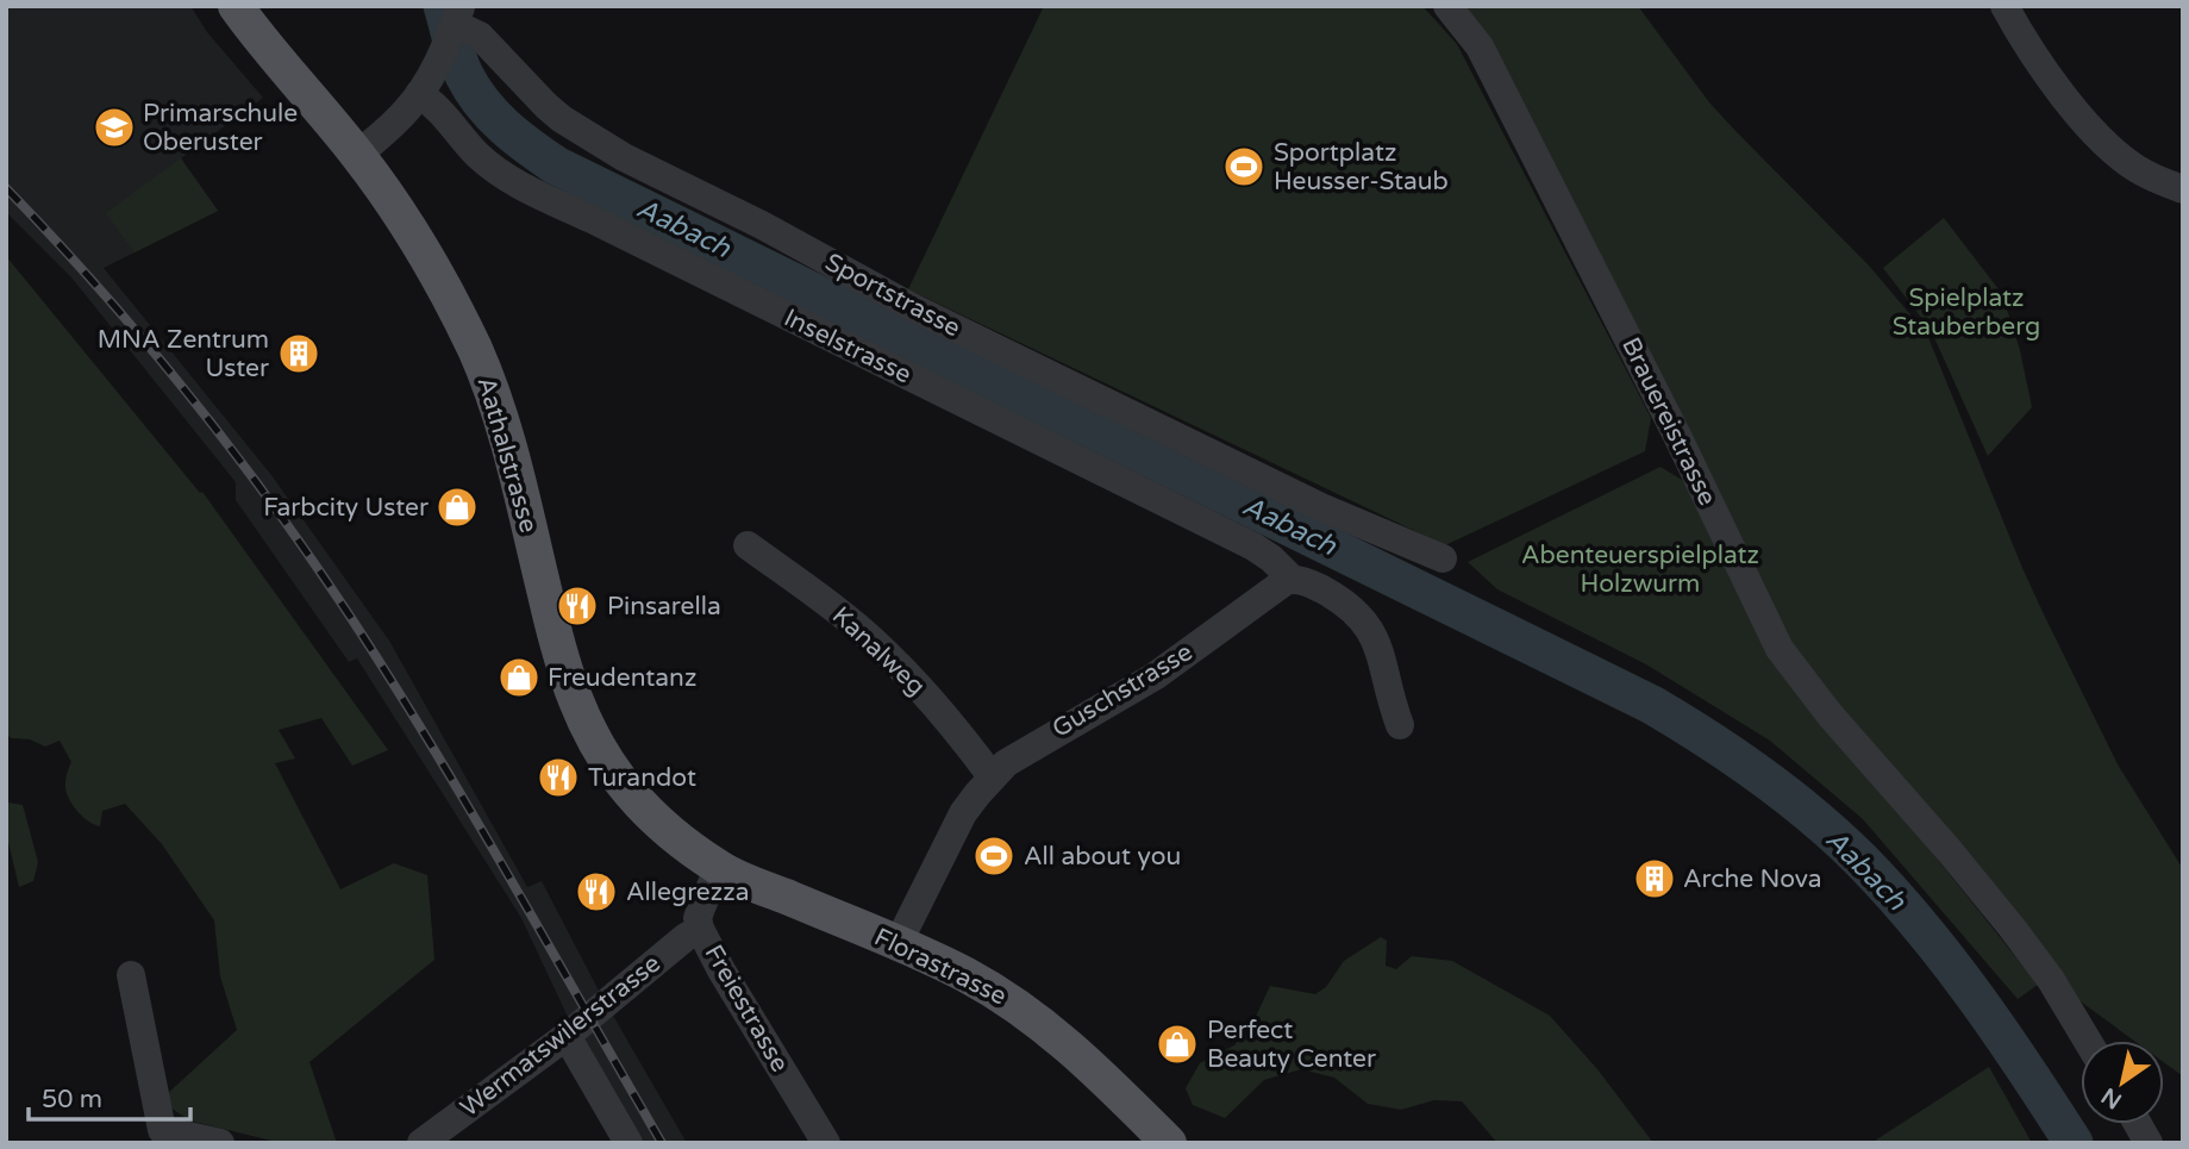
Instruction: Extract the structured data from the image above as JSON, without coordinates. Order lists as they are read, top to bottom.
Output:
{
  "streets": {
    "main road": ["Aathalstrasse", "Florastrasse"],
    "street": [
      "Sportstrasse",
      "Inselstrasse",
      "Brauereistrasse",
      "Kanalweg",
      "Guschstrasse",
      "Freiestrasse",
      "Wermatswilerstrasse"
    ]
  },
  "crossings": [
    ["Inselstrasse", "Guschstrasse"],
    ["Aathalstrasse", "Florastrasse"],
    ["Aathalstrasse", "Freiestrasse"],
    ["Kanalweg", "Guschstrasse"],
    ["Guschstrasse", "Florastrasse"],
    ["Florastrasse", "Freiestrasse"],
    ["Freiestrasse", "Wermatswilerstrasse"]
  ],
  "water": ["Aabach"],
  "parks": ["Spielplatz Stauberberg", "Abenteuerspielplatz Holzwurm"],
  "places": {
    "school or university": ["Primarschule Oberuster"],
    "sports": ["Sportplatz Heusser-Staub", "All about you"],
    "building": ["MNA Zentrum Uster", "Arche Nova"],
    "shop": ["Farbcity Uster", "Freudentanz", "Perfect Beauty Center"],
    "restaurant": ["Pinsarella", "Turandot", "Allegrezza"]
  },
  "scale_bar": "50 m",
  "north": "bottom left"
}
